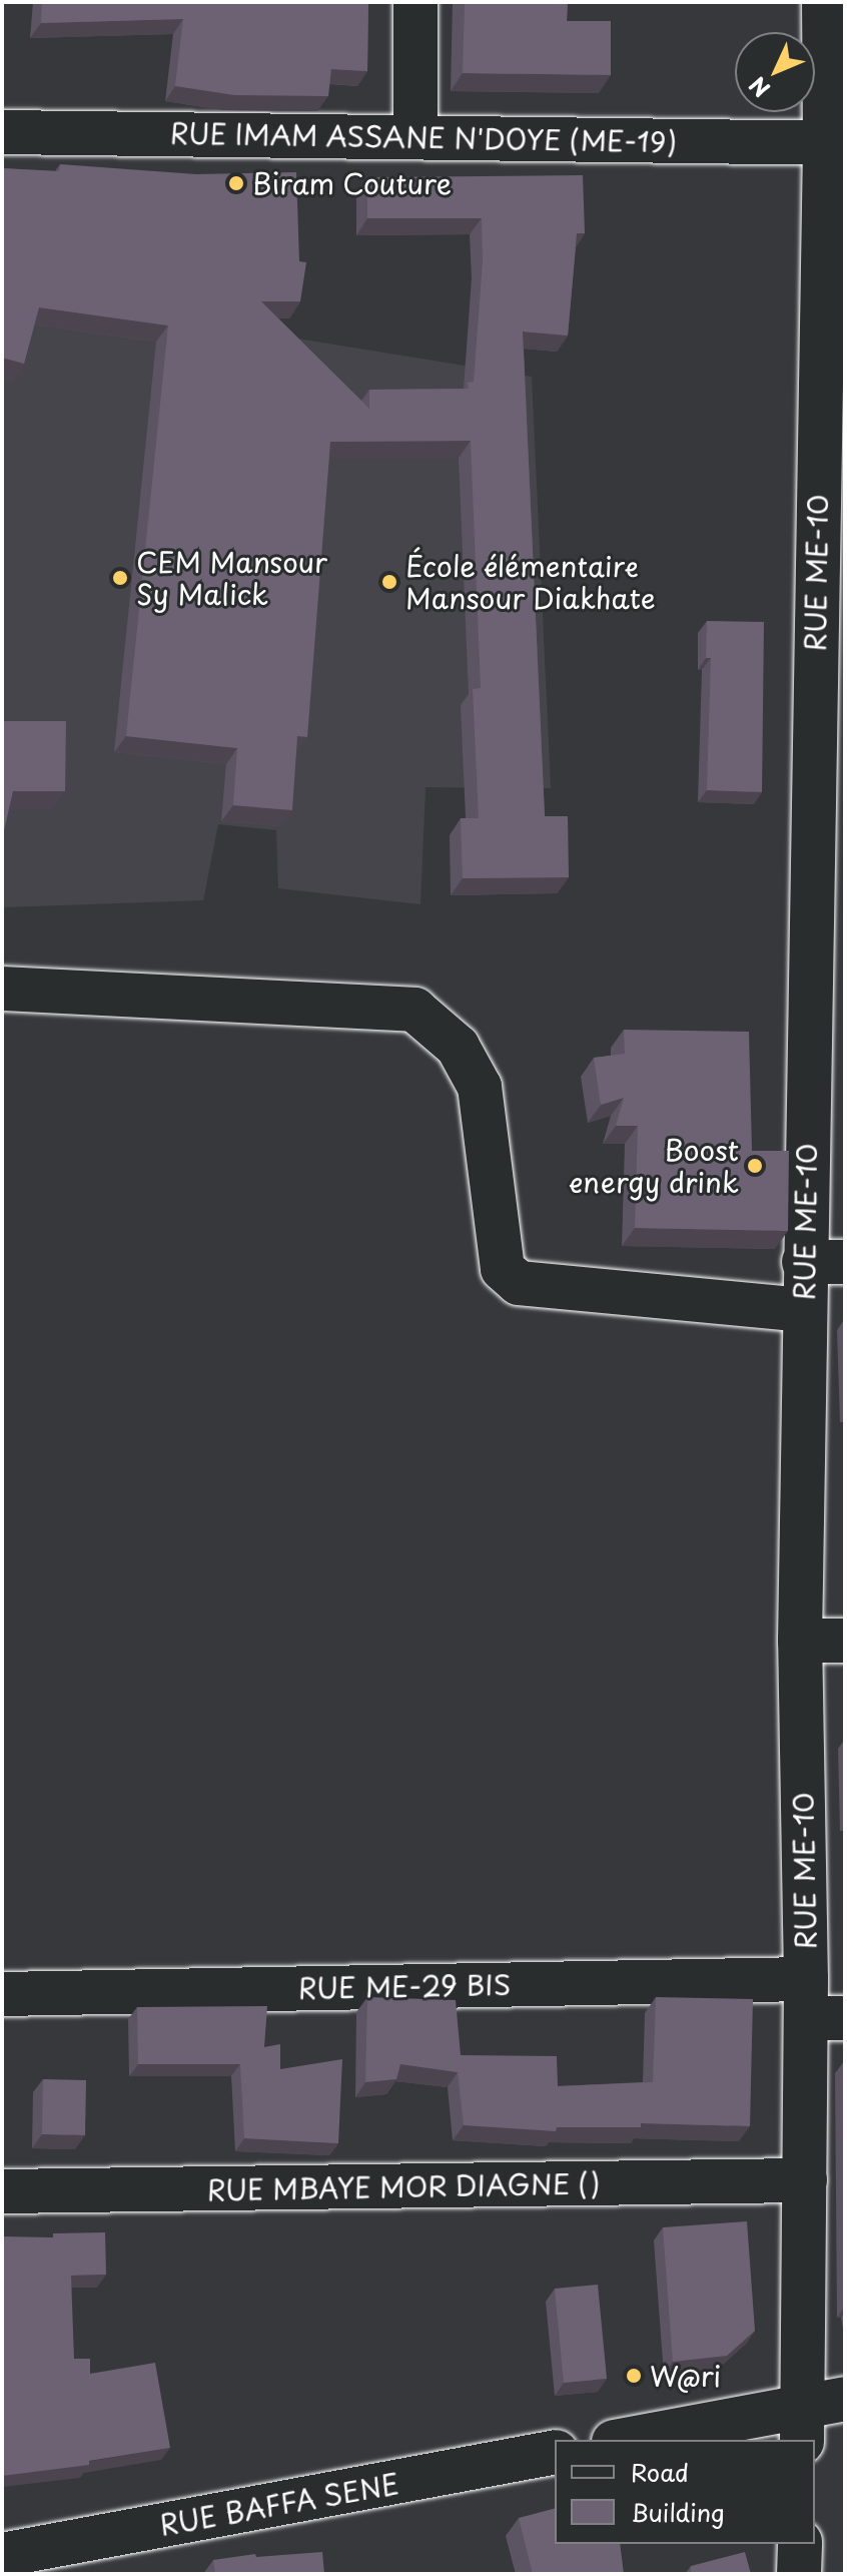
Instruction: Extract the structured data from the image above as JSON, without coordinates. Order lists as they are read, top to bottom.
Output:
{
  "streets": {
    "street": [
      "RUE IMAM ASSANE N'DOYE (ME-19)",
      "RUE ME-10",
      "RUE ME-29 BIS",
      "RUE MBAYE MOR DIAGNE ()",
      "RUE BAFFA SENE"
    ]
  },
  "crossings": [
    ["RUE IMAM ASSANE N'DOYE (ME-19)", "RUE ME-10"],
    ["RUE ME-10", "RUE ME-29 BIS"],
    ["RUE ME-10", "RUE MBAYE MOR DIAGNE ()"]
  ],
  "places": [
    "Biram Couture",
    "CEM Mansour Sy Malick",
    "École élémentaire Mansour Diakhate",
    "Boost energy drink",
    "W@ri"
  ],
  "legend": ["Road", "Building"],
  "north": "bottom left"
}
